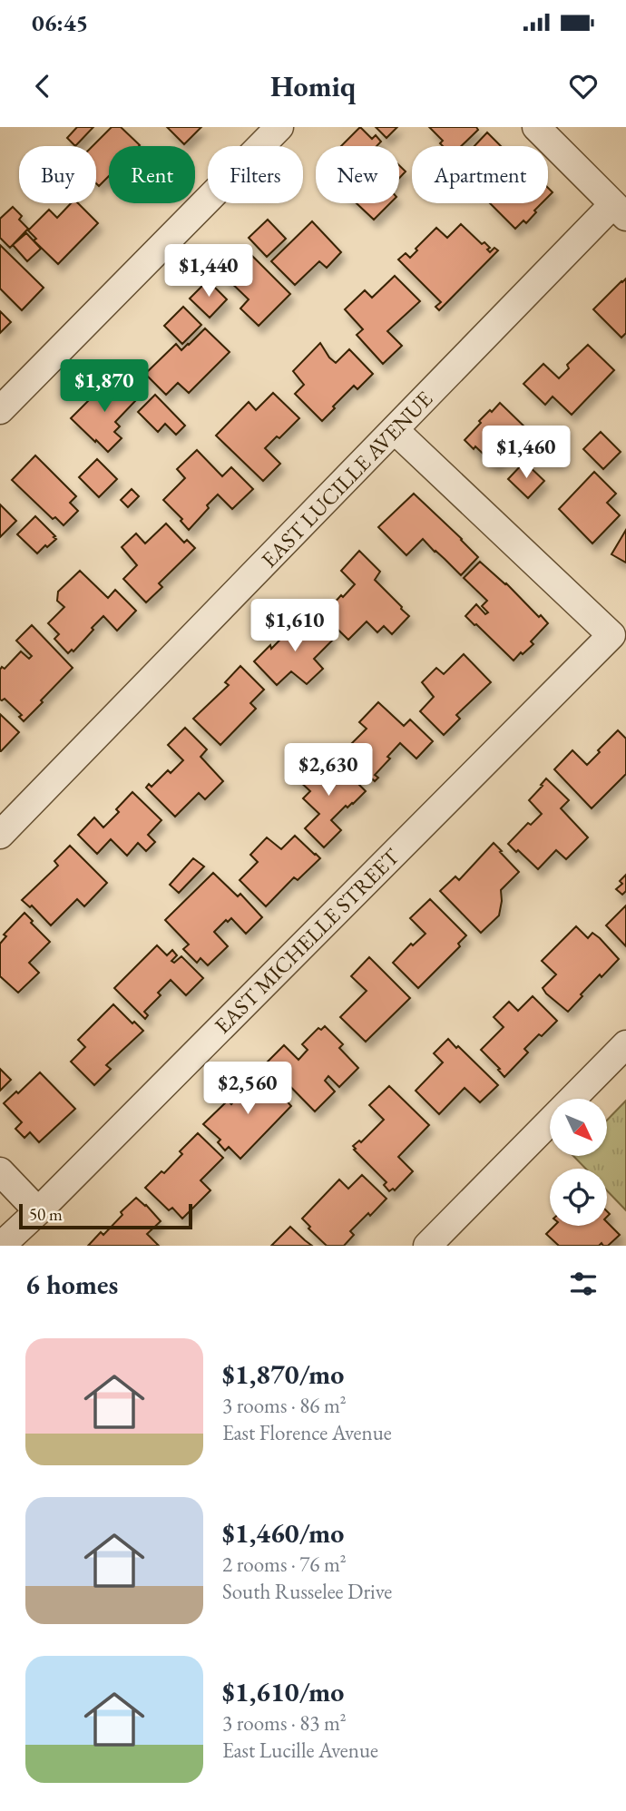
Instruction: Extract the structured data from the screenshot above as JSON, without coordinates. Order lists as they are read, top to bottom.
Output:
{
  "streets": {
    "street": ["EAST LUCILLE AVENUE", "EAST MICHELLE STREET"]
  },
  "crossings": [
    ["EAST LUCILLE AVENUE", "EAST MICHELLE STREET"]
  ],
  "scale_bar": "50 m",
  "north": "bottom right",
  "page": {
    "status": "06:45",
    "header": "Homiq",
    "chip": [
      "Buy",
      "Rent",
      "Filters",
      "New",
      "Apartment"
    ],
    "price": [
      "$1,440",
      "$1,870",
      "$1,460",
      "$1,610",
      "$2,630",
      "$2,560"
    ],
    "scale": "50 m",
    "heading": "6 homes",
    "list": [
      {
        "name": "$1,870/mo",
        "note": "3 rooms · 86 m² · East Florence Avenue"
      },
      {
        "name": "$1,460/mo",
        "note": "2 rooms · 76 m² · South Russelee Drive"
      },
      {
        "name": "$1,610/mo",
        "note": "3 rooms · 83 m² · East Lucille Avenue"
      }
    ]
  }
}
